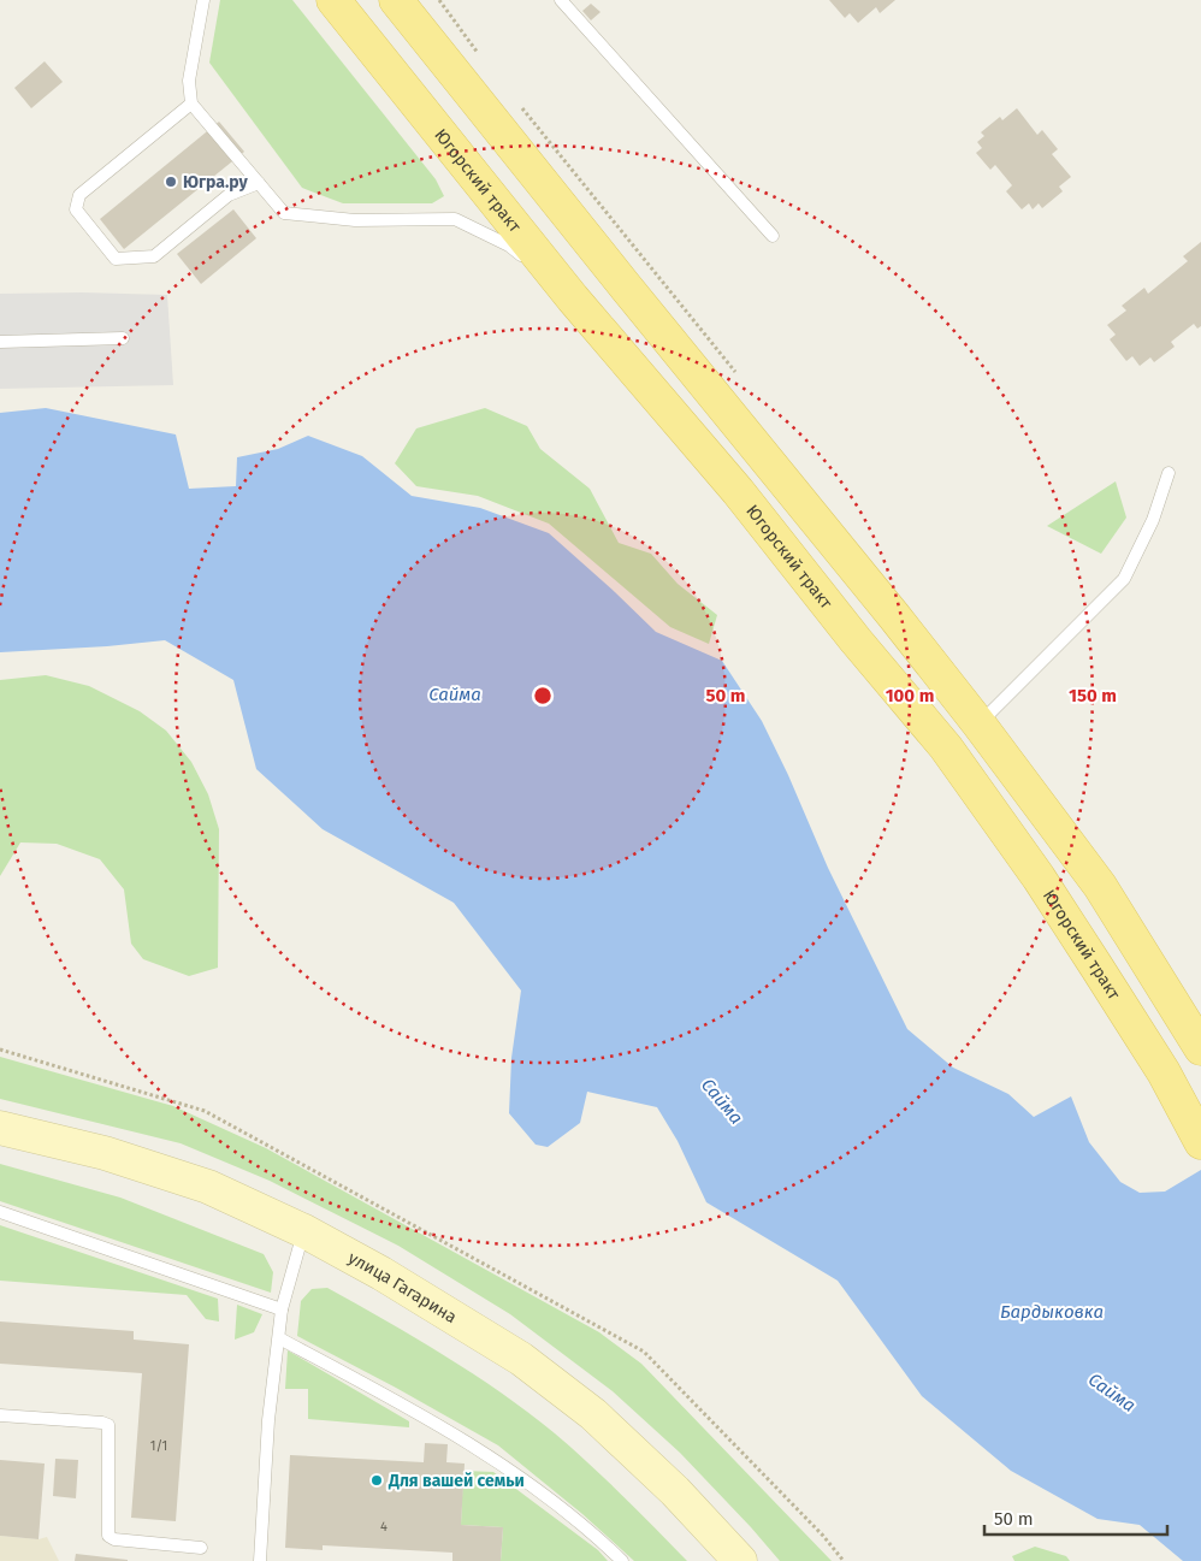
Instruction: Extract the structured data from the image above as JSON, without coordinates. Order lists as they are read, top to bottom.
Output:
{
  "streets": {
    "main road": ["Югорский тракт", "улица Гагарина"]
  },
  "water": ["Сайма", "Бардыковка"],
  "places": ["Югра.ру", "Для вашей семьи"],
  "house_numbers": ["1/1", "4"],
  "scale_bar": "50 m",
  "rings": ["50 m", "100 m", "150 m"]
}
